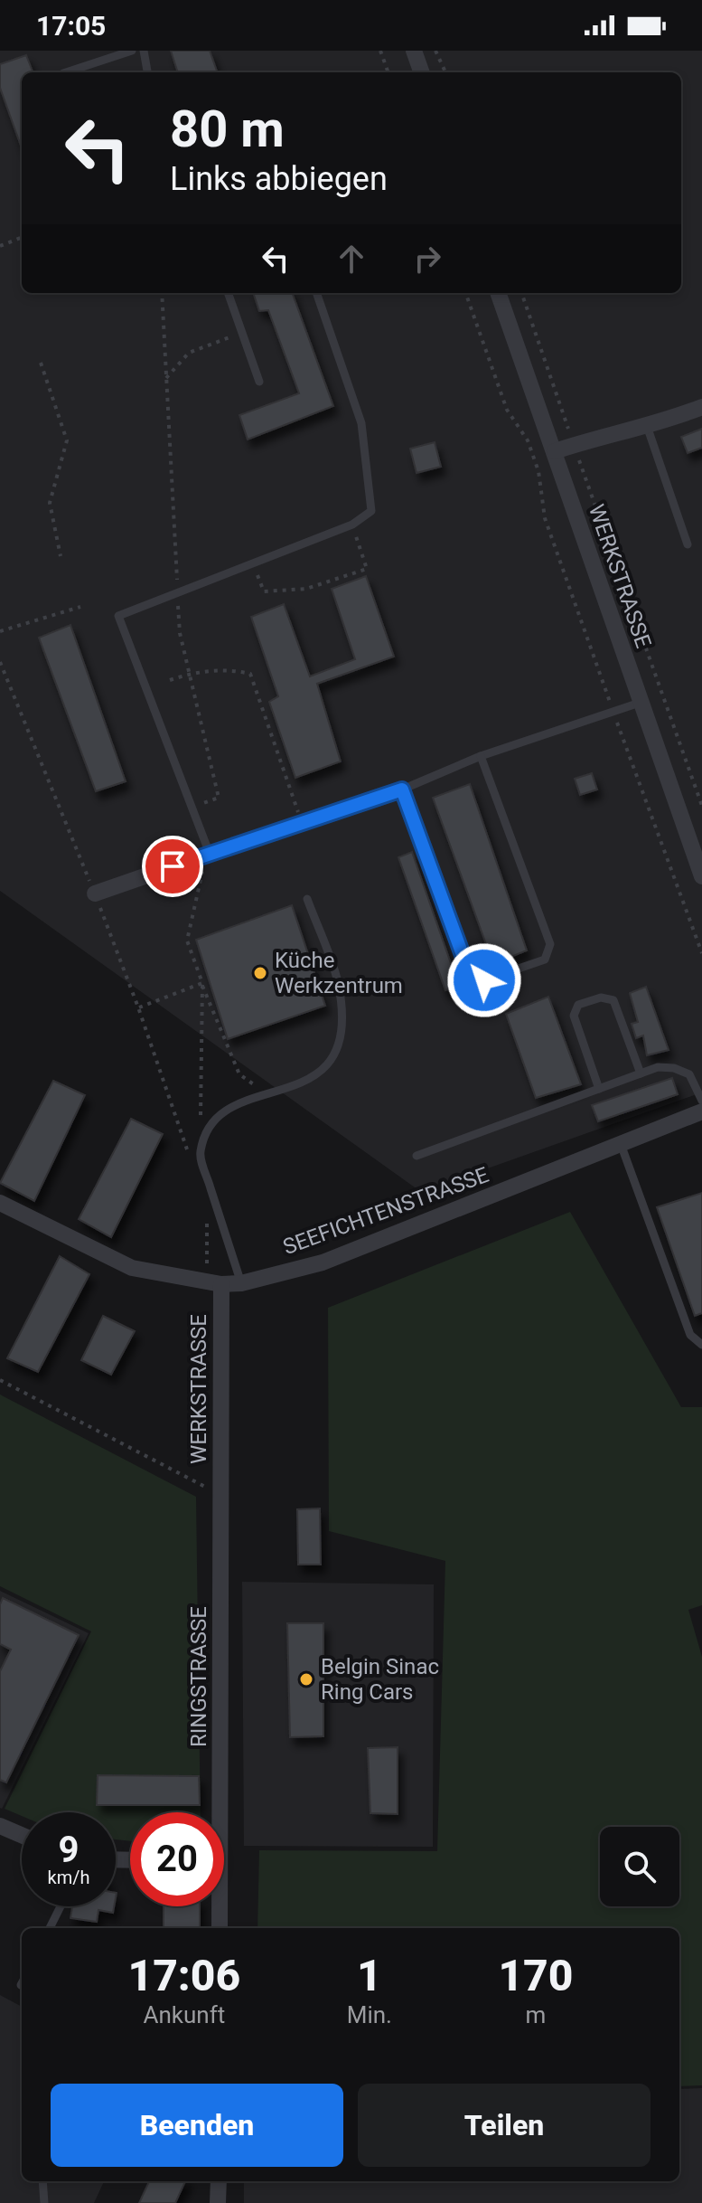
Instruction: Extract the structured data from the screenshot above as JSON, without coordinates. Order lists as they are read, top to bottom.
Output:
{
  "streets": {
    "street": ["WERKSTRASSE", "SEEFICHTENSTRASSE", "RINGSTRASSE"]
  },
  "crossings": [
    ["WERKSTRASSE", "SEEFICHTENSTRASSE"],
    ["WERKSTRASSE", "RINGSTRASSE"]
  ],
  "places": ["Küche Werkzentrum", "Belgin Sinac Ring Cars"],
  "page": {
    "status": "17:05",
    "turn": ["80 m", "Links abbiegen"],
    "speed": "9 km/h",
    "limit": "20",
    "eta": [
      "17:06",
      "Ankunft",
      "1",
      "Min.",
      "170",
      "m"
    ],
    "buttons": ["Beenden", "Teilen"]
  }
}
